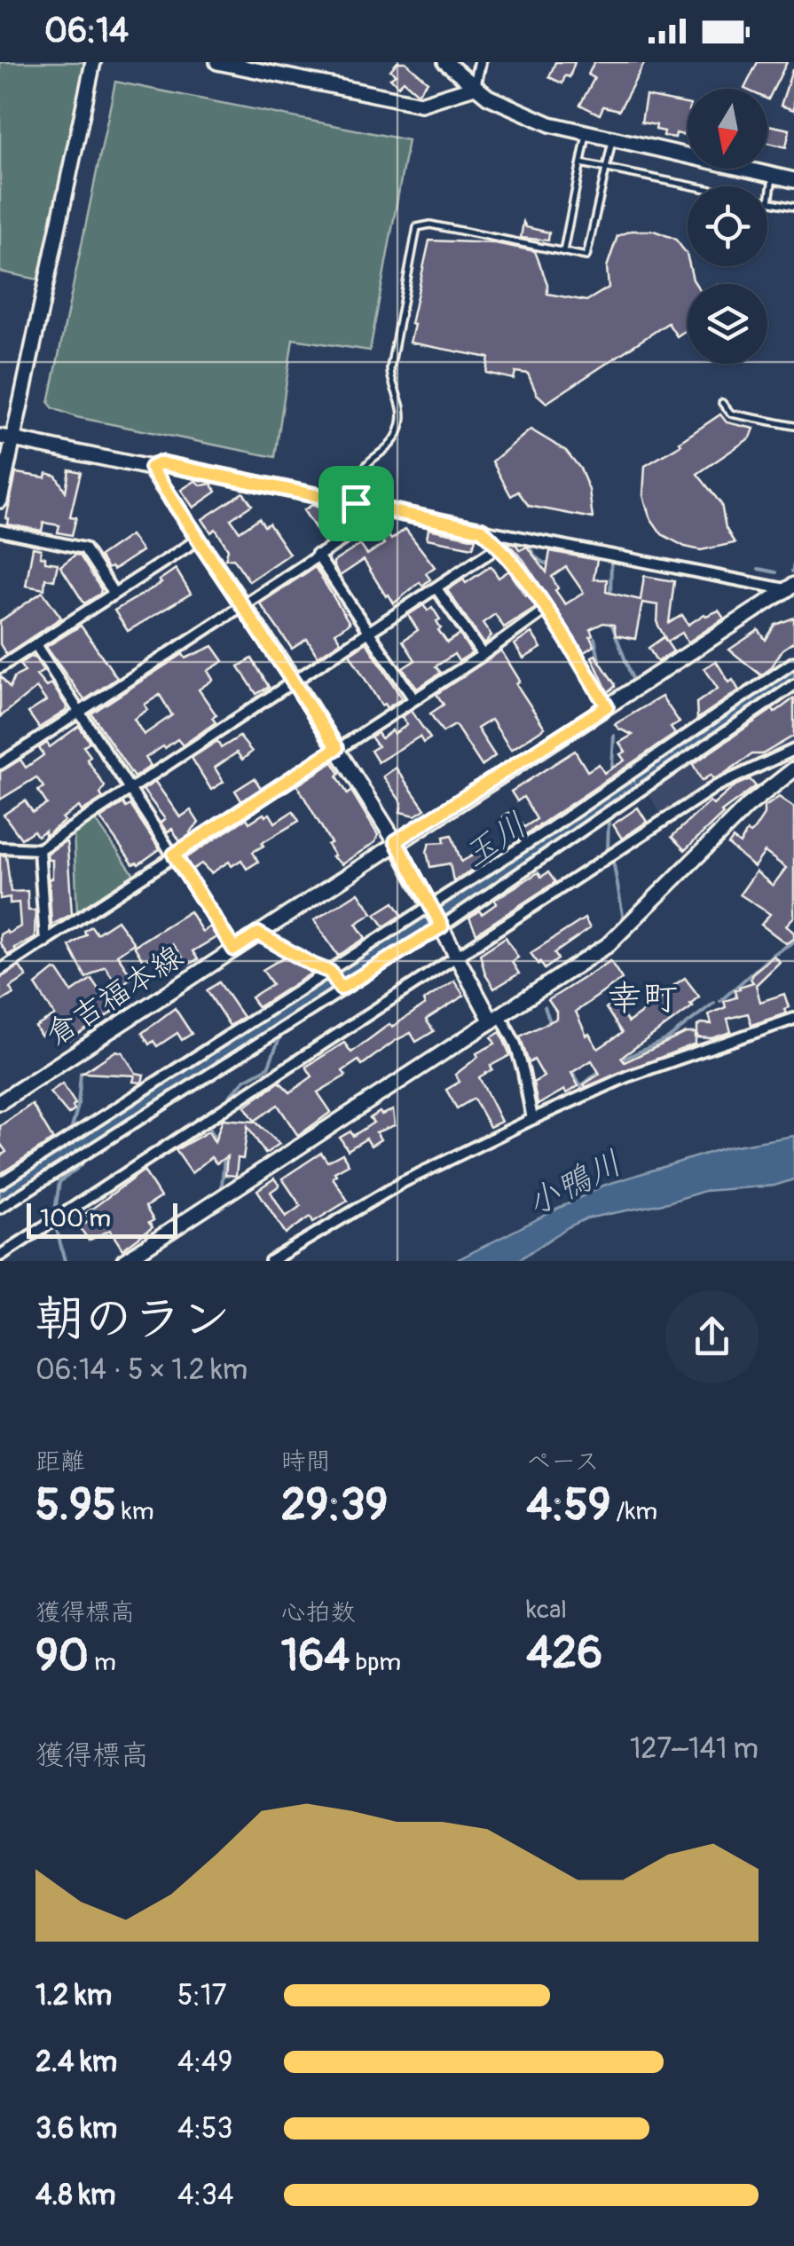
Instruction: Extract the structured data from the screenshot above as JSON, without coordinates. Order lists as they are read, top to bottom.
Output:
{
  "streets": {
    "street": ["倉吉福本線"]
  },
  "districts": ["幸町"],
  "water": ["玉川", "小鴨川"],
  "scale_bar": "100 m",
  "north": "bottom",
  "page": {
    "status": "06:14",
    "scale": "100 m",
    "heading": ["朝のラン", "06:14 · 5 × 1.2 km"],
    "stats": [
      ["距離", "5.95 km"],
      ["時間", "29:39"],
      ["ペース", "4:59 /km"],
      ["獲得標高", "90 m"],
      ["心拍数", "164 bpm"],
      ["kcal", "426"]
    ],
    "chart": ["獲得標高", "127–141 m"],
    "list": [
      {
        "name": "1.2 km",
        "note": "5:17"
      },
      {
        "name": "2.4 km",
        "note": "4:49"
      },
      {
        "name": "3.6 km",
        "note": "4:53"
      },
      {
        "name": "4.8 km",
        "note": "4:34"
      }
    ]
  }
}
